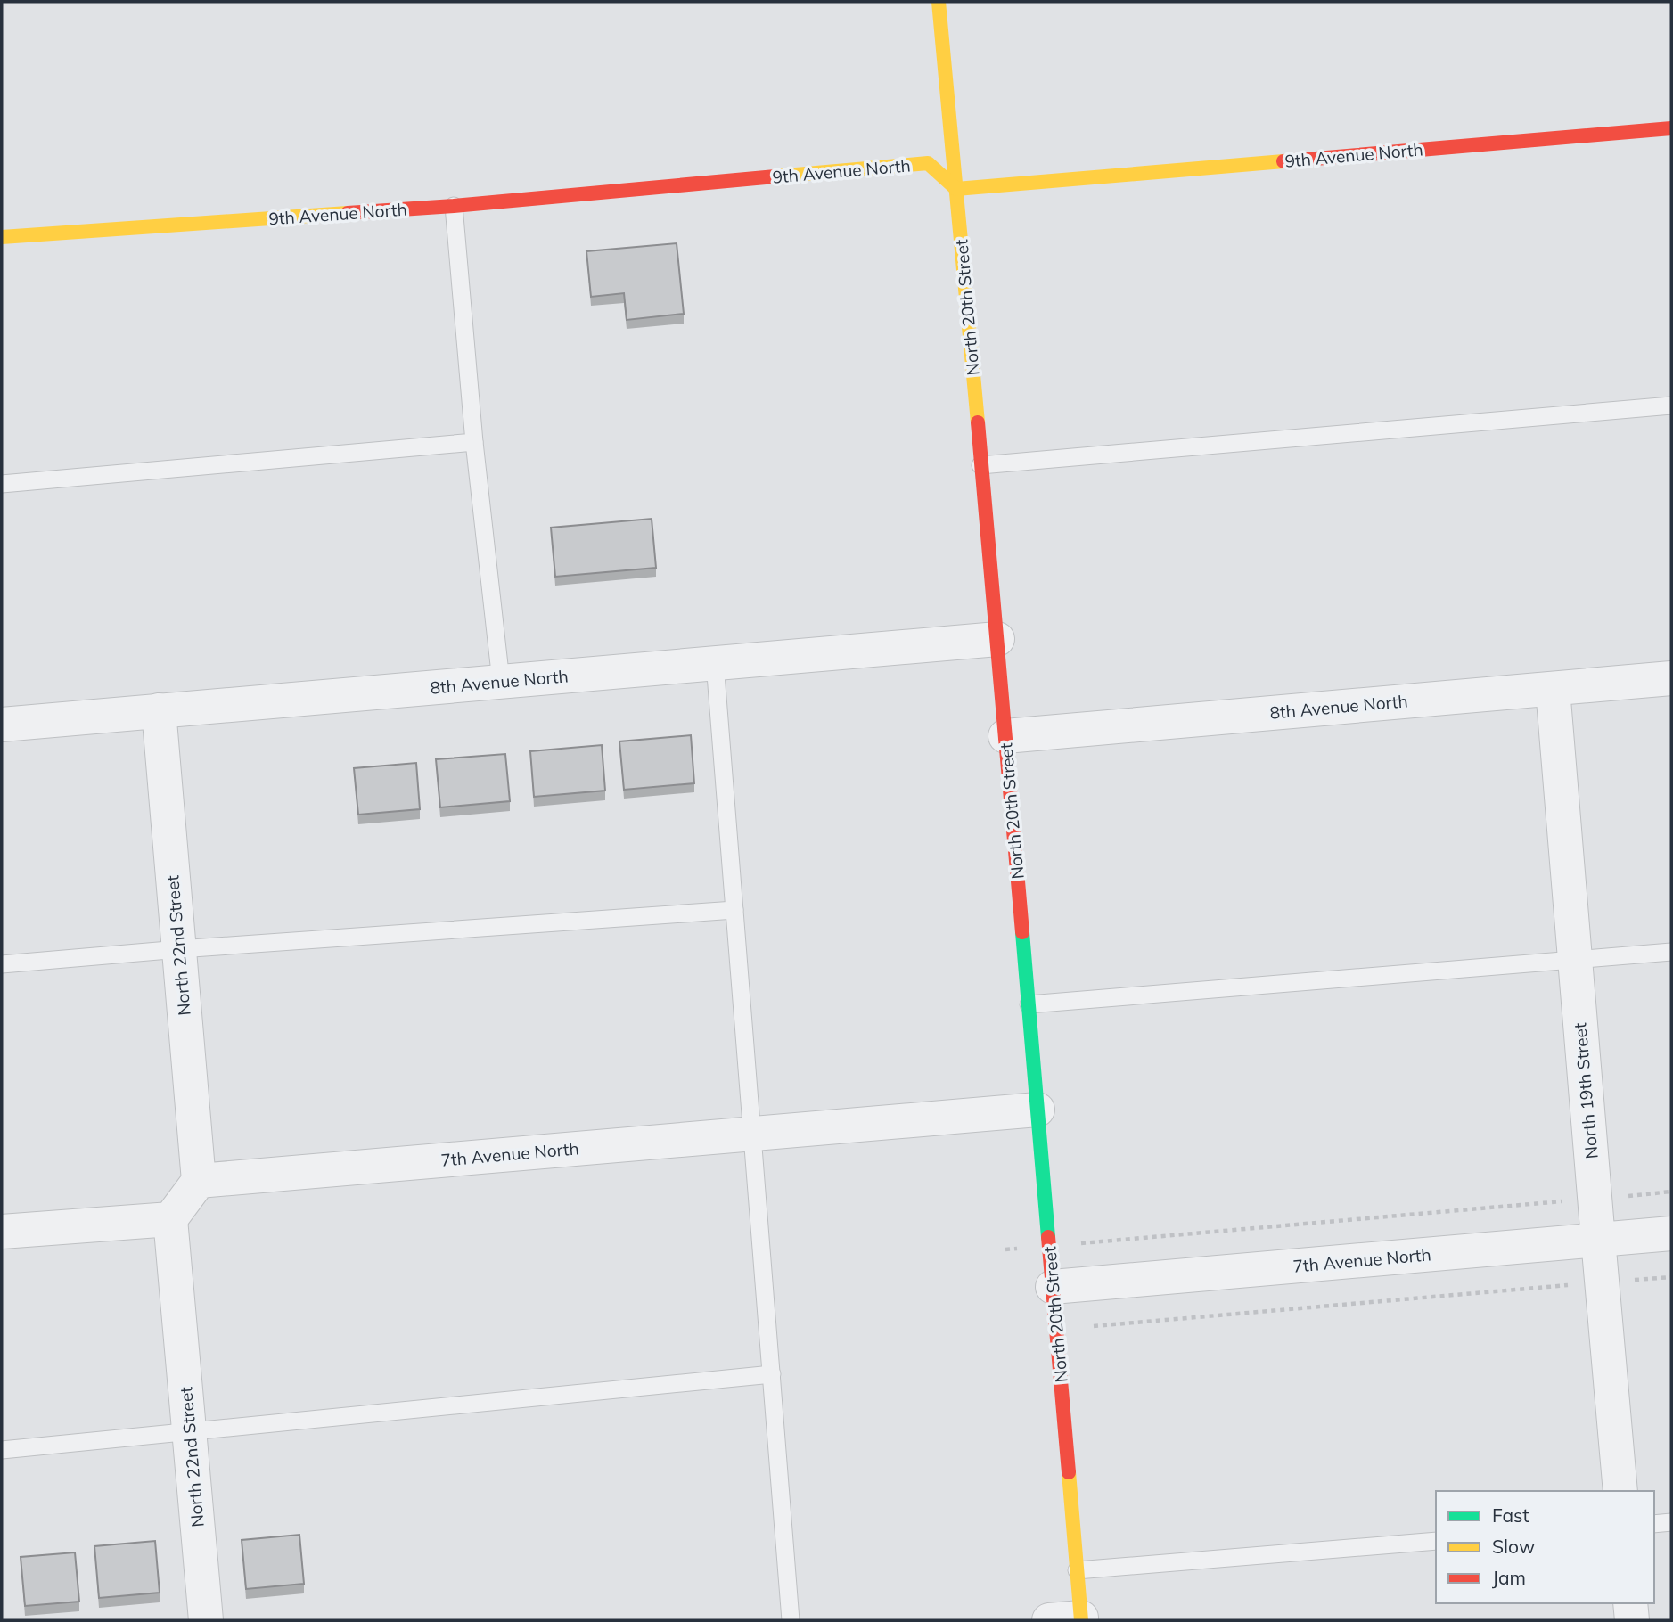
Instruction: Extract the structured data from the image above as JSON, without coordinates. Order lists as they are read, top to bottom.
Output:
{
  "streets": {
    "street": [
      "9th Avenue North",
      "North 20th Street",
      "8th Avenue North",
      "North 22nd Street",
      "North 19th Street",
      "7th Avenue North"
    ]
  },
  "crossings": [
    ["9th Avenue North", "North 20th Street"],
    ["North 20th Street", "8th Avenue North"],
    ["North 20th Street", "7th Avenue North"],
    ["8th Avenue North", "North 22nd Street"],
    ["8th Avenue North", "North 19th Street"],
    ["North 22nd Street", "7th Avenue North"],
    ["North 19th Street", "7th Avenue North"]
  ],
  "legend": ["Fast", "Slow", "Jam"]
}
